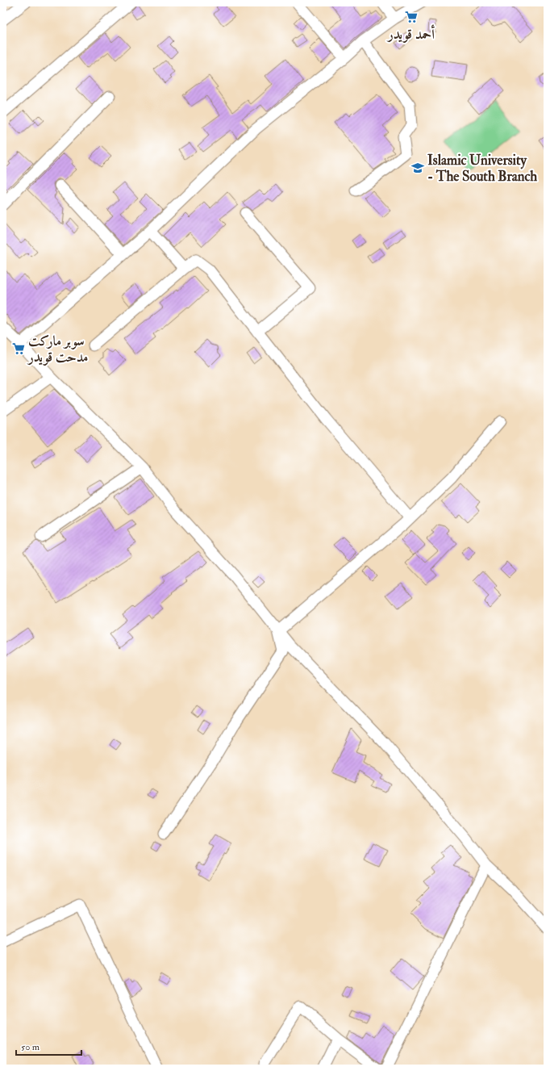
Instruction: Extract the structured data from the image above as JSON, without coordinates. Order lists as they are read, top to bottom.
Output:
{
  "places": {
    "supermarket": ["أحمد قويدر", "سوبر ماركت مدحت قويدر"],
    "school or university": ["Islamic University - The South Branch"]
  },
  "scale_bar": "50 m"
}
